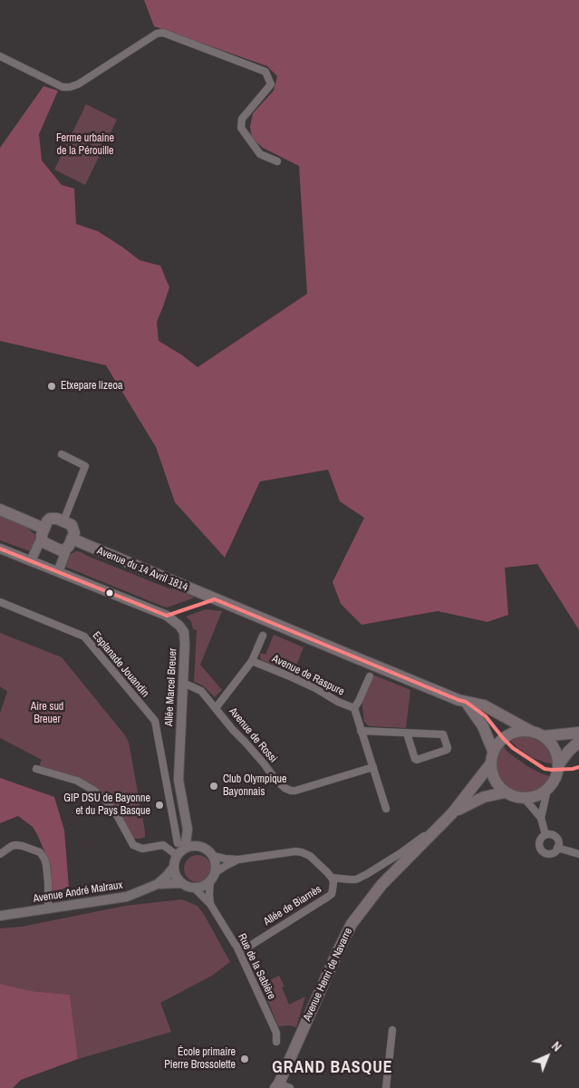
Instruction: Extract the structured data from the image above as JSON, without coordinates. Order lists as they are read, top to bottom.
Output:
{
  "streets": {
    "main road": ["Avenue du 14 Avril 1814", "Avenue Henri de Navarre"],
    "street": [
      "Esplanade Jouandin",
      "Avenue de Raspure",
      "Allée Marcel Breuer",
      "Avenue de Rossi",
      "Avenue André Malraux",
      "Allée de Biarnès",
      "Rue de la Sablère"
    ]
  },
  "crossings": [
    ["Avenue du 14 Avril 1814", "Avenue Henri de Navarre"],
    ["Esplanade Jouandin", "Allée Marcel Breuer"],
    ["Esplanade Jouandin", "Avenue André Malraux"],
    ["Esplanade Jouandin", "Rue de la Sablère"],
    ["Avenue de Raspure", "Avenue de Rossi"],
    ["Allée Marcel Breuer", "Avenue de Rossi"],
    ["Allée Marcel Breuer", "Avenue André Malraux"],
    ["Allée Marcel Breuer", "Rue de la Sablère"],
    ["Avenue André Malraux", "Rue de la Sablère"],
    ["Allée de Biarnès", "Rue de la Sablère"],
    ["Allée de Biarnès", "Avenue Henri de Navarre"]
  ],
  "districts": ["GRAND BASQUE"],
  "parks": ["Ferme urbaine de la Pérouille", "Aire sud Breuer"],
  "places": [
    "Etxepare lizeoa",
    "Club Olympique Bayonnais",
    "GIP DSU de Bayonne et du Pays Basque",
    "École primaire Pierre Brossolette"
  ],
  "north": "top right"
}
